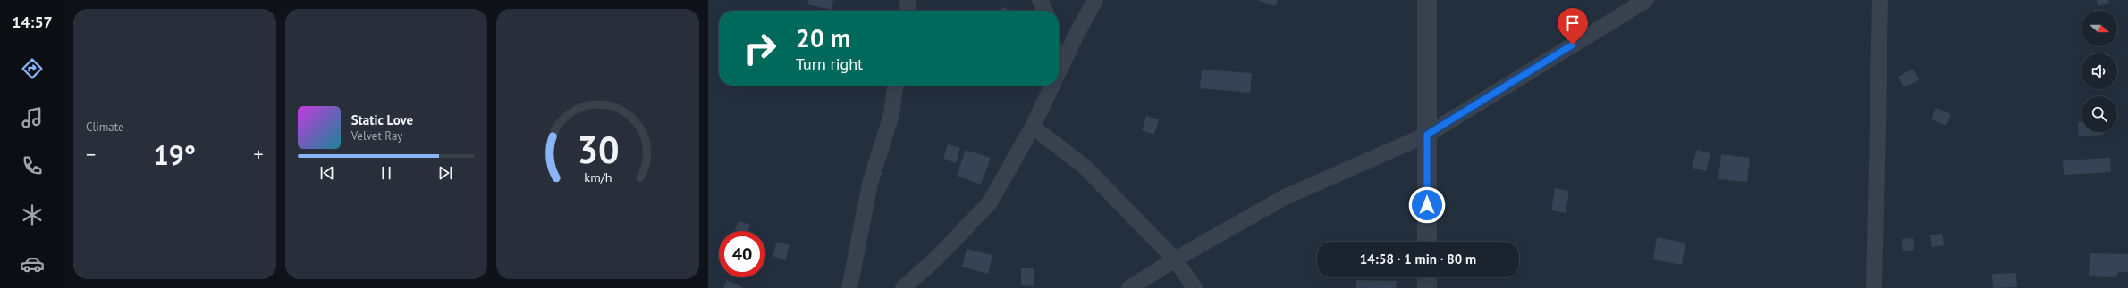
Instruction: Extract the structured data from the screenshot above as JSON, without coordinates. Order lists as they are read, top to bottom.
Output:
{
  "north": "right",
  "page": {
    "tabs": "14:57",
    "tile": "Climate",
    "turn": ["20 m", "Turn right"],
    "song": ["Static Love", "Velvet Ray"],
    "heat": ["−", "19°", "+"],
    "limit": "40",
    "trip": "14:58 · 1 min · 80 m",
    "gauge": ["30", "km/h"]
  }
}
